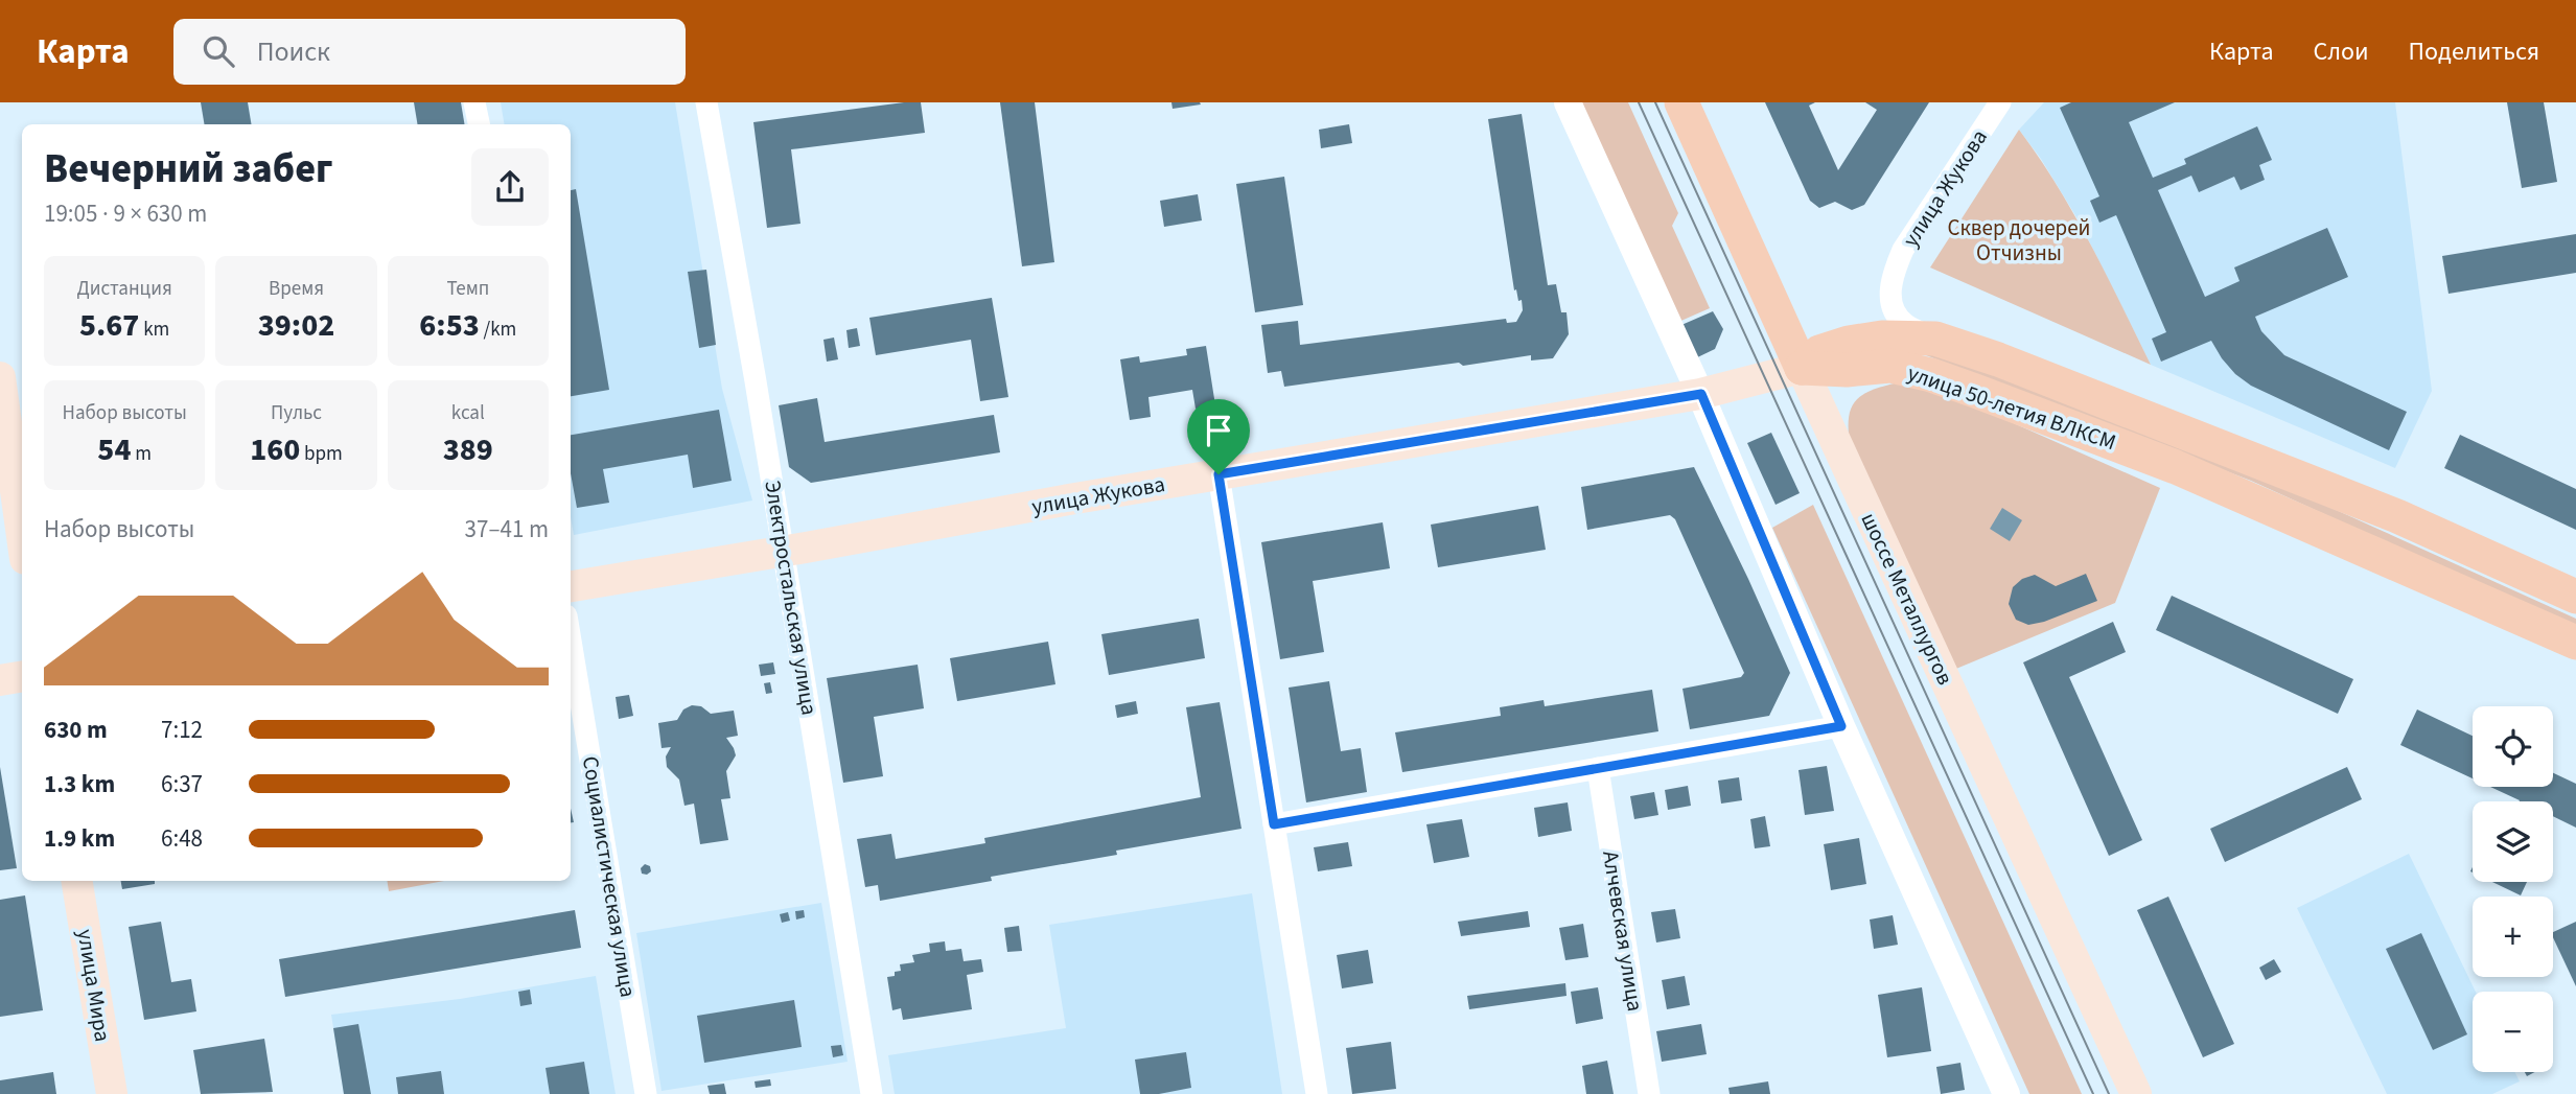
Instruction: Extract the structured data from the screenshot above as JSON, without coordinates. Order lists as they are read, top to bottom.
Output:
{
  "streets": {
    "main road": [
      "улица Жукова",
      "улица 50-летия ВЛКСМ",
      "шоссе Металлургов",
      "улица Мира"
    ],
    "street": ["Электростальская улица", "Социалистическая улица", "Алчевская улица"]
  },
  "crossings": [
    ["улица Жукова", "улица 50-летия ВЛКСМ"],
    ["улица Жукова", "Электростальская улица"],
    ["улица Жукова", "шоссе Металлургов"],
    ["улица 50-летия ВЛКСМ", "шоссе Металлургов"]
  ],
  "parks": ["Сквер дочерей Отчизны"],
  "page": {
    "header": "Карта",
    "search": "Поиск",
    "nav": ["Карта", "Слои", "Поделиться"],
    "heading": ["Вечерний забег", "19:05 · 9 × 630 m"],
    "stats": [
      ["Дистанция", "5.67 km"],
      ["Время", "39:02"],
      ["Темп", "6:53 /km"],
      ["Набор высоты", "54 m"],
      ["Пульс", "160 bpm"],
      ["kcal", "389"]
    ],
    "chart": ["Набор высоты", "37–41 m"],
    "list": [
      {
        "name": "630 m",
        "note": "7:12"
      },
      {
        "name": "1.3 km",
        "note": "6:37"
      },
      {
        "name": "1.9 km",
        "note": "6:48"
      }
    ],
    "map_buttons": ["+", "−"]
  }
}
